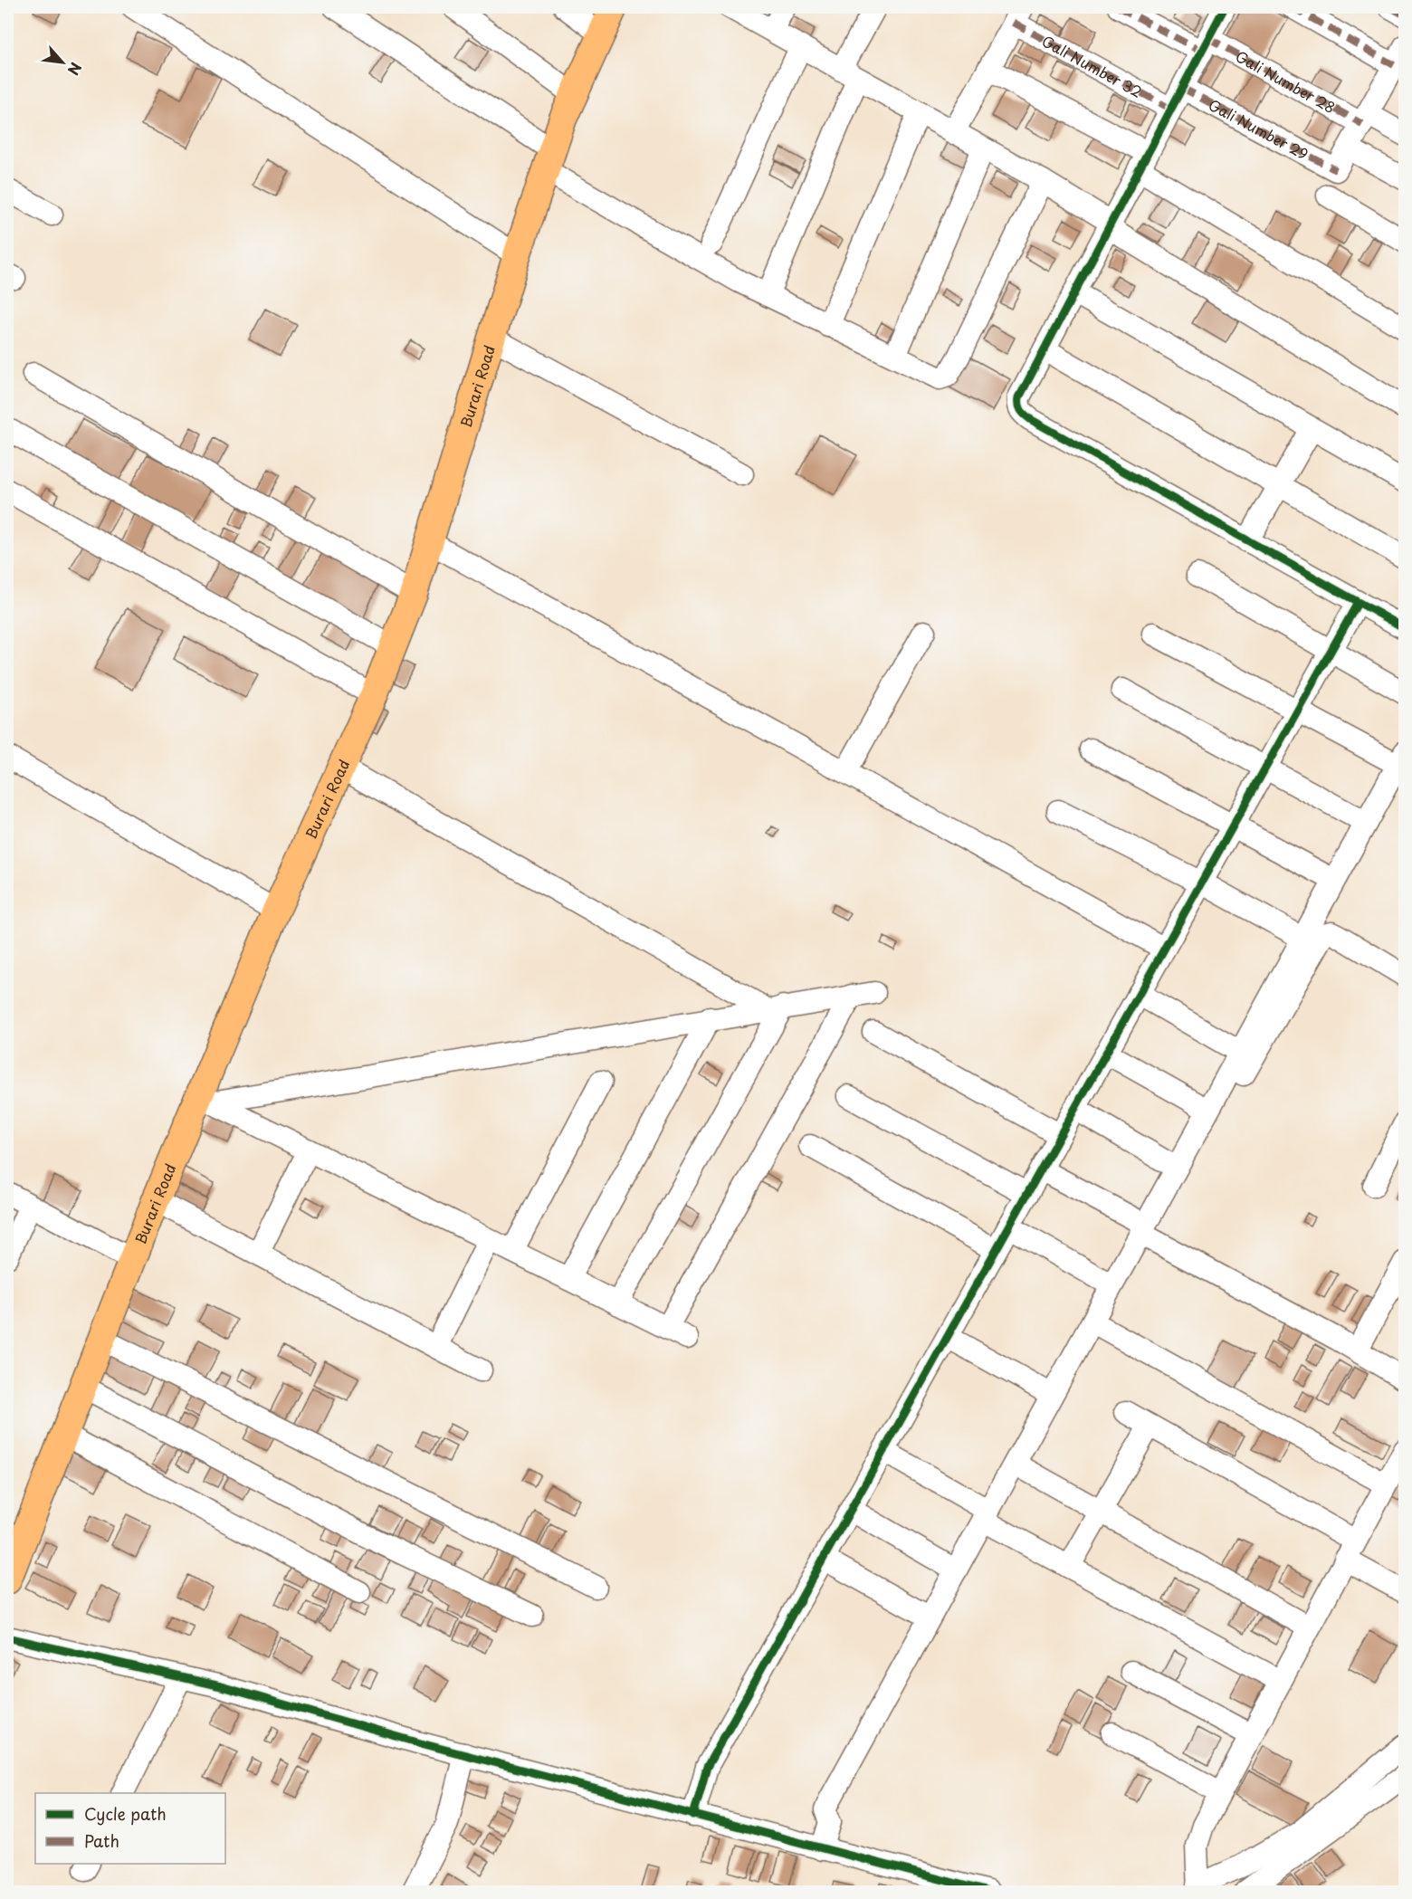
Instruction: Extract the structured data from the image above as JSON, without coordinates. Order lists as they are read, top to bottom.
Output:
{
  "streets": {
    "main road": ["Burari Road"],
    "street": ["Gali Number 32", "Gali Number 28", "Gali Number 29"]
  },
  "legend": ["Cycle path", "Path"],
  "north": "bottom right"
}
